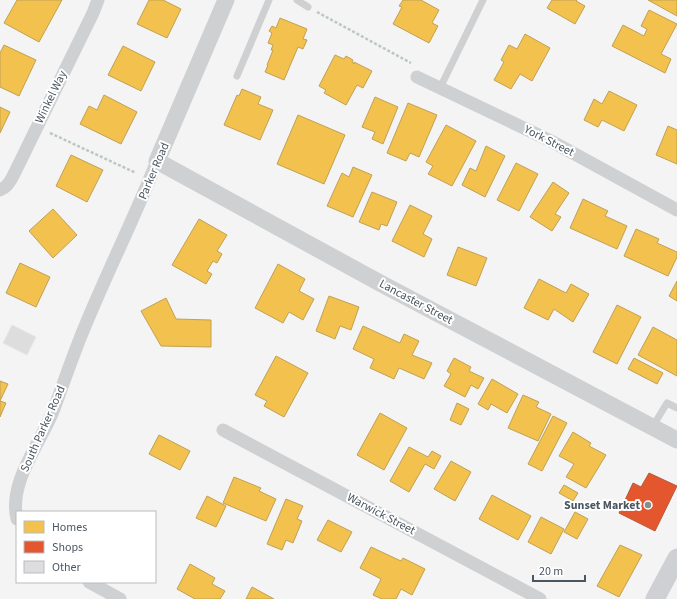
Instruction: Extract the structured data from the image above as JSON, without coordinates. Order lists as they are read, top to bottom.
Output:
{
  "streets": {
    "street": [
      "Winkel Way",
      "York Street",
      "Parker Road",
      "Lancaster Street",
      "South Parker Road",
      "Warwick Street"
    ]
  },
  "crossings": [
    ["Parker Road", "Lancaster Street"],
    ["Parker Road", "South Parker Road"]
  ],
  "places": ["Sunset Market"],
  "legend": ["Homes", "Shops", "Other"],
  "scale_bar": "20 m"
}
